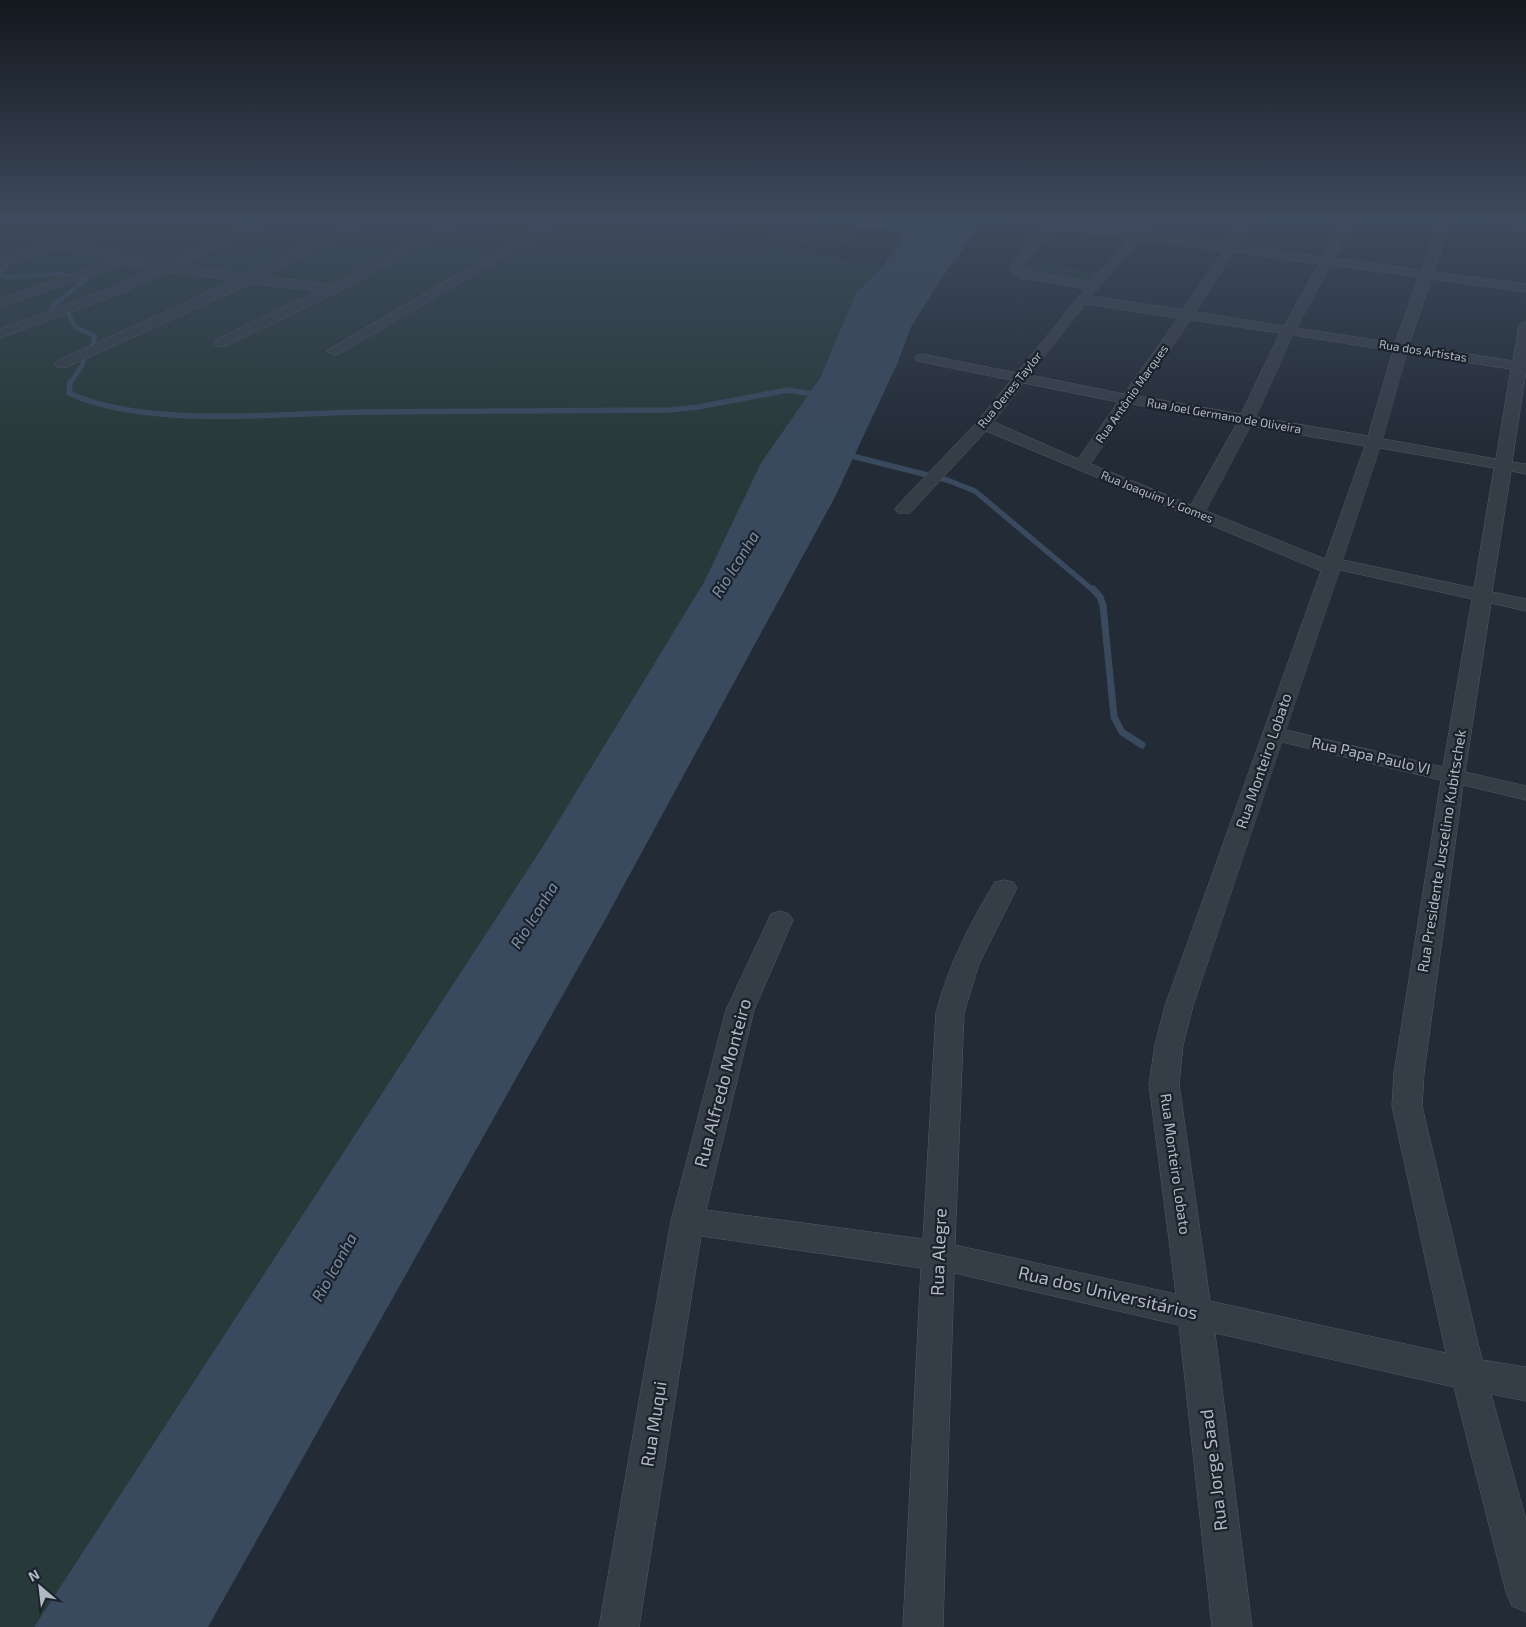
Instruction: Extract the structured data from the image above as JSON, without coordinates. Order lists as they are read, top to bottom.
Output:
{
  "streets": {
    "street": [
      "Rua dos Artistas",
      "Rua Oenes Taylor",
      "Rua Antônio Marques",
      "Rua Joel Germano de Oliveira",
      "Rua Joaquim V. Gomes",
      "Rua Papa Paulo VI",
      "Rua Monteiro Lobato",
      "Rua Presidente Juscelino Kubitschek",
      "Rua Alfredo Monteiro",
      "Rua Alegre",
      "Rua dos Universitários",
      "Rua Muqui",
      "Rua Jorge Saad"
    ]
  },
  "crossings": [
    ["Rua dos Artistas", "Rua Oenes Taylor"],
    ["Rua dos Artistas", "Rua Antônio Marques"],
    ["Rua dos Artistas", "Rua Monteiro Lobato"],
    ["Rua dos Artistas", "Rua Presidente Juscelino Kubitschek"],
    ["Rua Oenes Taylor", "Rua Joel Germano de Oliveira"],
    ["Rua Oenes Taylor", "Rua Joaquim V. Gomes"],
    ["Rua Antônio Marques", "Rua Joel Germano de Oliveira"],
    ["Rua Antônio Marques", "Rua Joaquim V. Gomes"],
    ["Rua Joel Germano de Oliveira", "Rua Monteiro Lobato"],
    ["Rua Joel Germano de Oliveira", "Rua Presidente Juscelino Kubitschek"],
    ["Rua Joaquim V. Gomes", "Rua Monteiro Lobato"],
    ["Rua Joaquim V. Gomes", "Rua Presidente Juscelino Kubitschek"],
    ["Rua Papa Paulo VI", "Rua Monteiro Lobato"],
    ["Rua Papa Paulo VI", "Rua Presidente Juscelino Kubitschek"],
    ["Rua Monteiro Lobato", "Rua dos Universitários"],
    ["Rua Monteiro Lobato", "Rua Jorge Saad"],
    ["Rua Presidente Juscelino Kubitschek", "Rua dos Universitários"],
    ["Rua Alfredo Monteiro", "Rua dos Universitários"],
    ["Rua Alfredo Monteiro", "Rua Muqui"],
    ["Rua Alegre", "Rua dos Universitários"],
    ["Rua dos Universitários", "Rua Muqui"],
    ["Rua dos Universitários", "Rua Jorge Saad"]
  ],
  "water": ["Rio Iconha"],
  "north": "top left"
}
